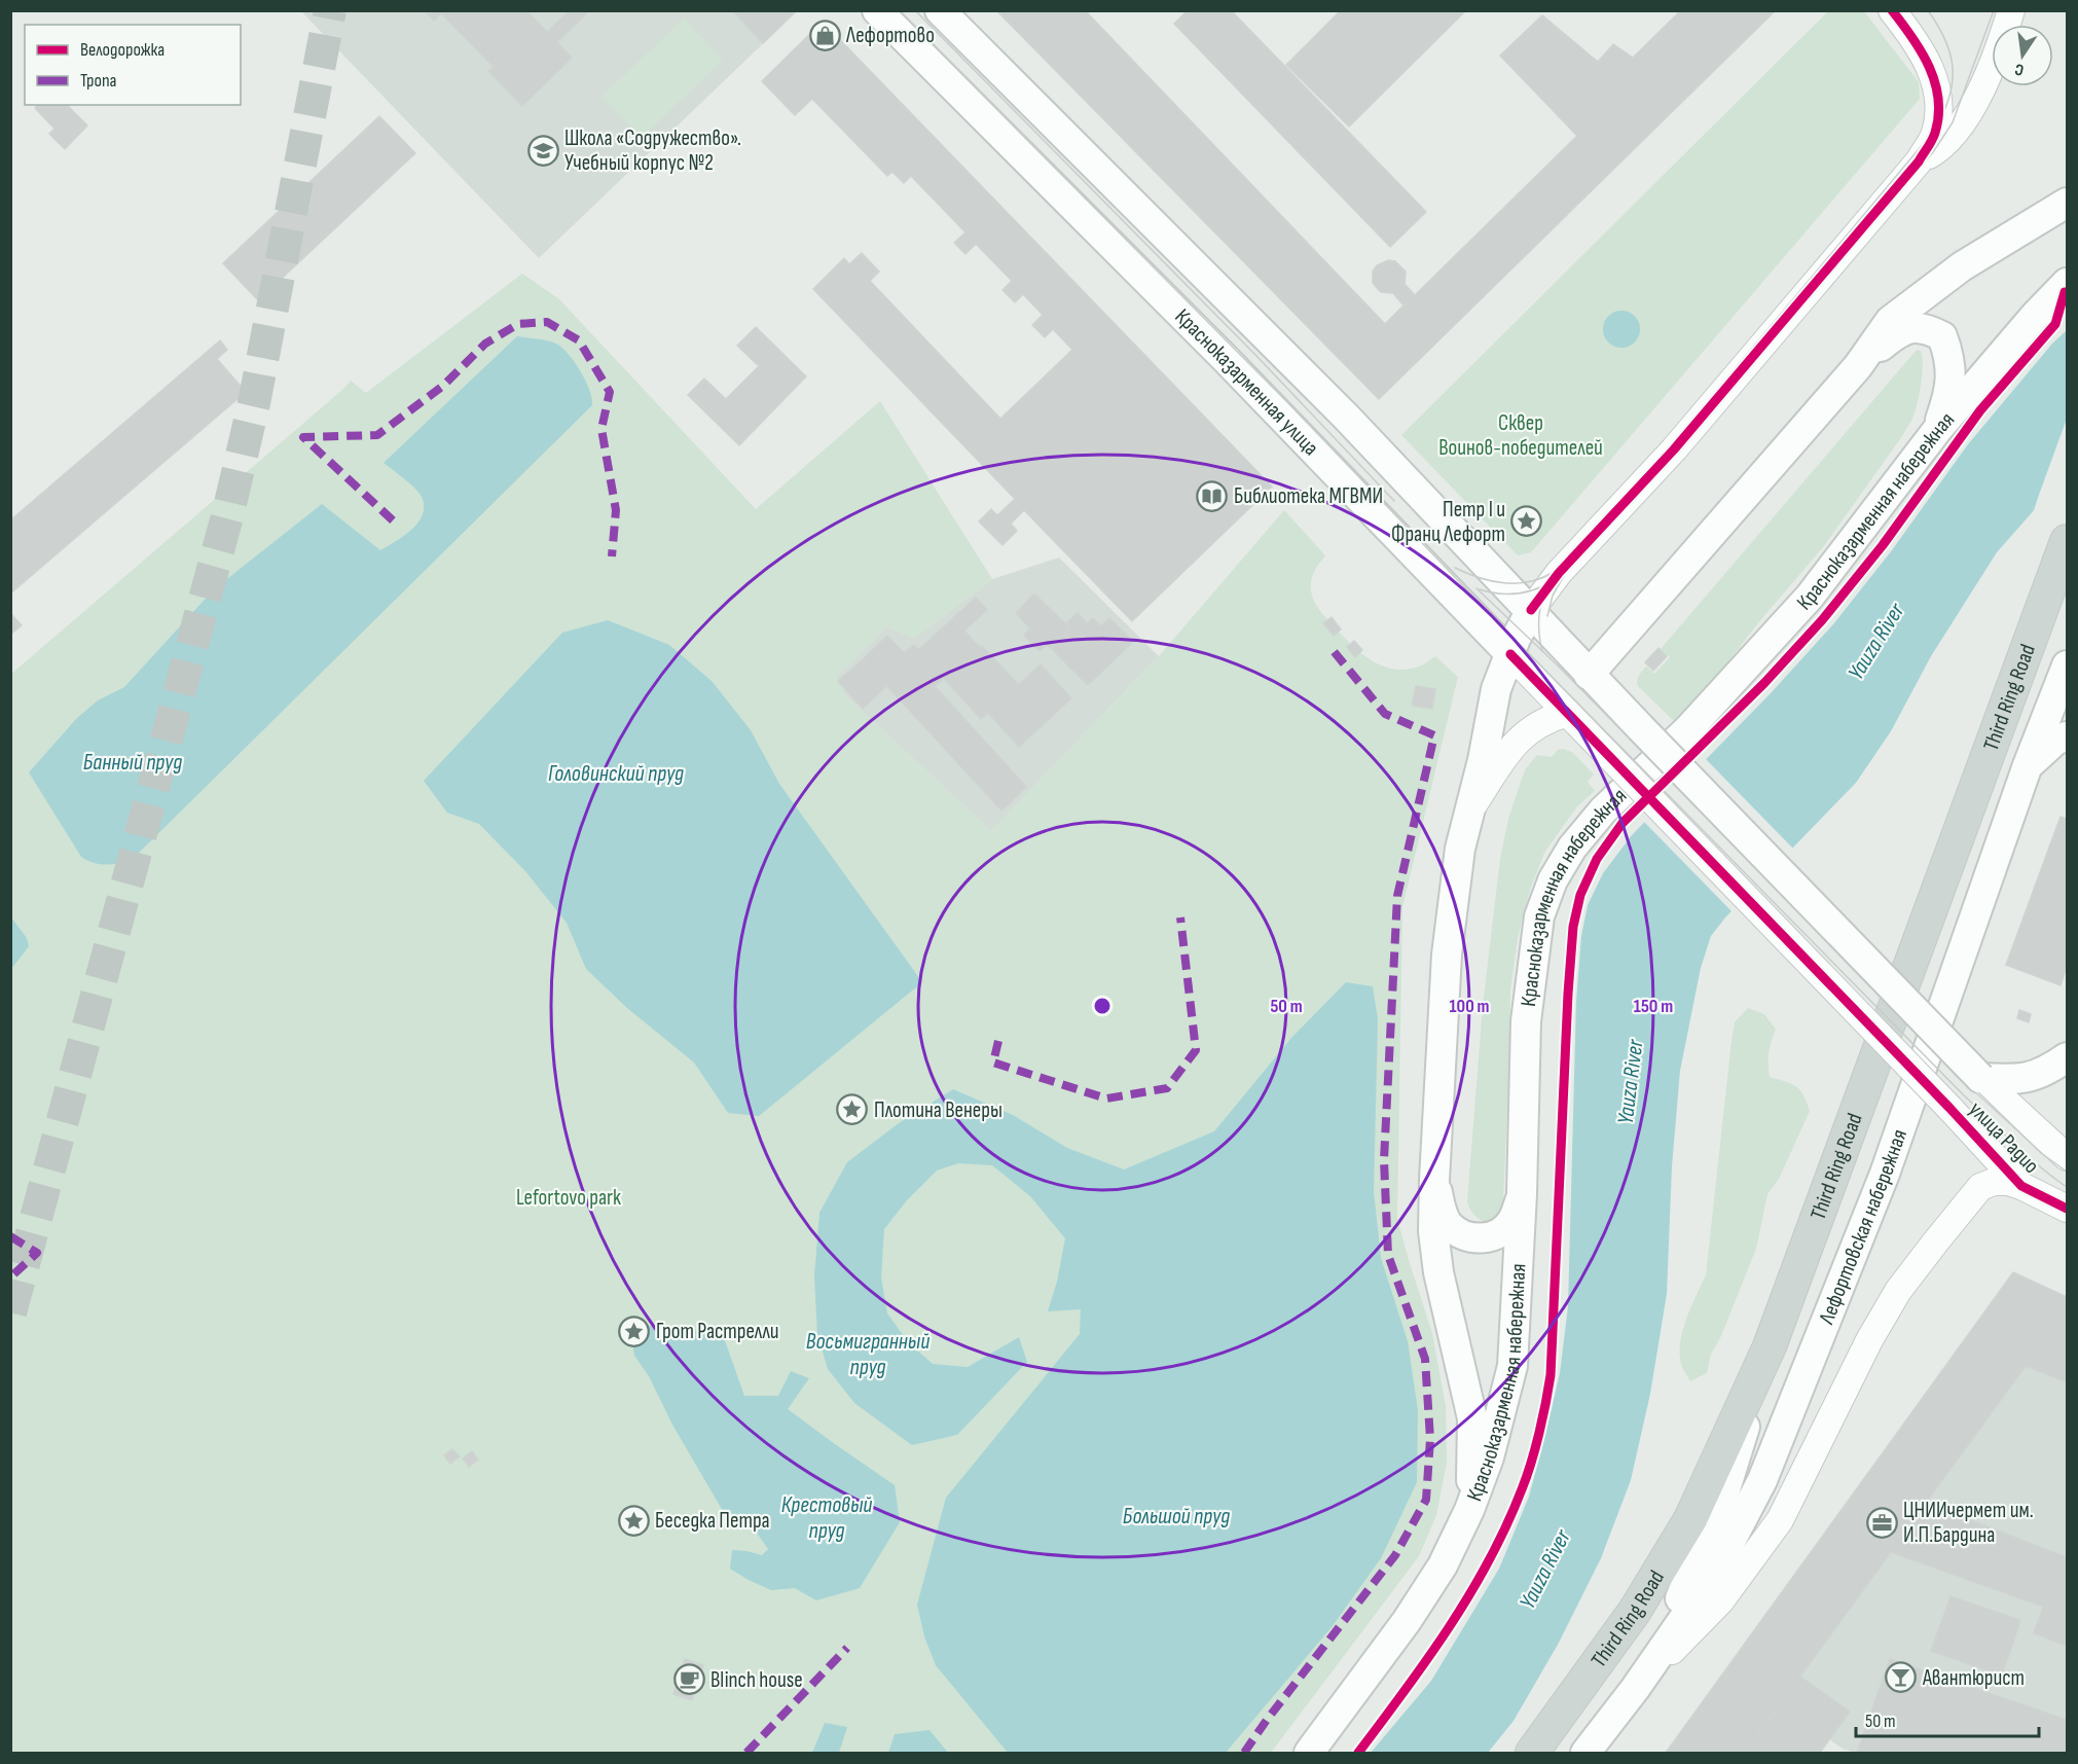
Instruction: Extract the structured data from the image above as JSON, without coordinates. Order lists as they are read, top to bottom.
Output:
{
  "streets": {
    "main road": [
      "Красноказарменная улица",
      "Красноказарменная набережная",
      "Third Ring Road",
      "Лефортовская набережная"
    ],
    "street": ["улица Радио"]
  },
  "crossings": [
    ["Красноказарменная улица", "улица Радио"]
  ],
  "water": [
    "Yauza River",
    "Банный пруд",
    "Головинский пруд",
    "Восьмигранный пруд",
    "Крестовый пруд",
    "Большой пруд"
  ],
  "parks": ["Сквер Воинов-победителей", "Lefortovo park"],
  "places": {
    "shop": ["Лефортово"],
    "school or university": ["Школа «Содружество». Учебный корпус №2"],
    "library": ["Библиотека МГВМИ"],
    "place": [
      "Петр I и Франц Лефорт",
      "Плотина Венеры",
      "Грот Растрелли",
      "Беседка Петра"
    ],
    "office": ["ЦНИИчермет им. И.П.Бардина"],
    "bar": ["Авантюрист"],
    "cafe": ["Blinch house"]
  },
  "legend": ["Велодорожка", "Тропа"],
  "scale_bar": "50 m",
  "north": "bottom",
  "rings": ["50 m", "100 m", "150 m"]
}
